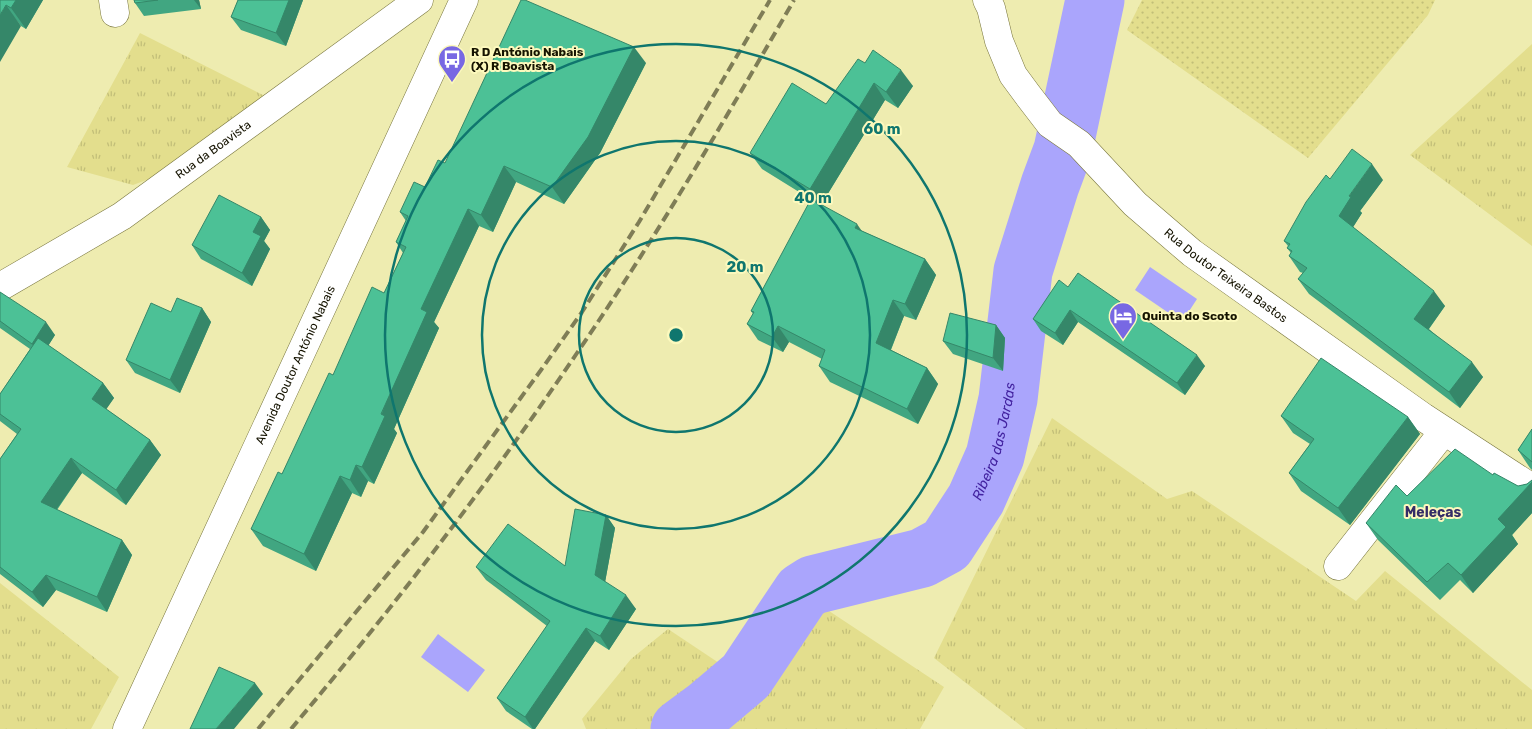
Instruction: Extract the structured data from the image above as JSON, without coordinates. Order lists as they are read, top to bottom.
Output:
{
  "streets": {
    "street": ["Rua da Boavista", "Rua Doutor Teixeira Bastos", "Avenida Doutor António Nabais"]
  },
  "districts": ["Meleças"],
  "water": ["Ribeira das Jardas"],
  "places": {
    "bus stop": ["R D António Nabais (X) R Boavista"],
    "hotel": ["Quinta do Scoto"]
  },
  "rings": ["60 m", "40 m", "20 m"]
}
